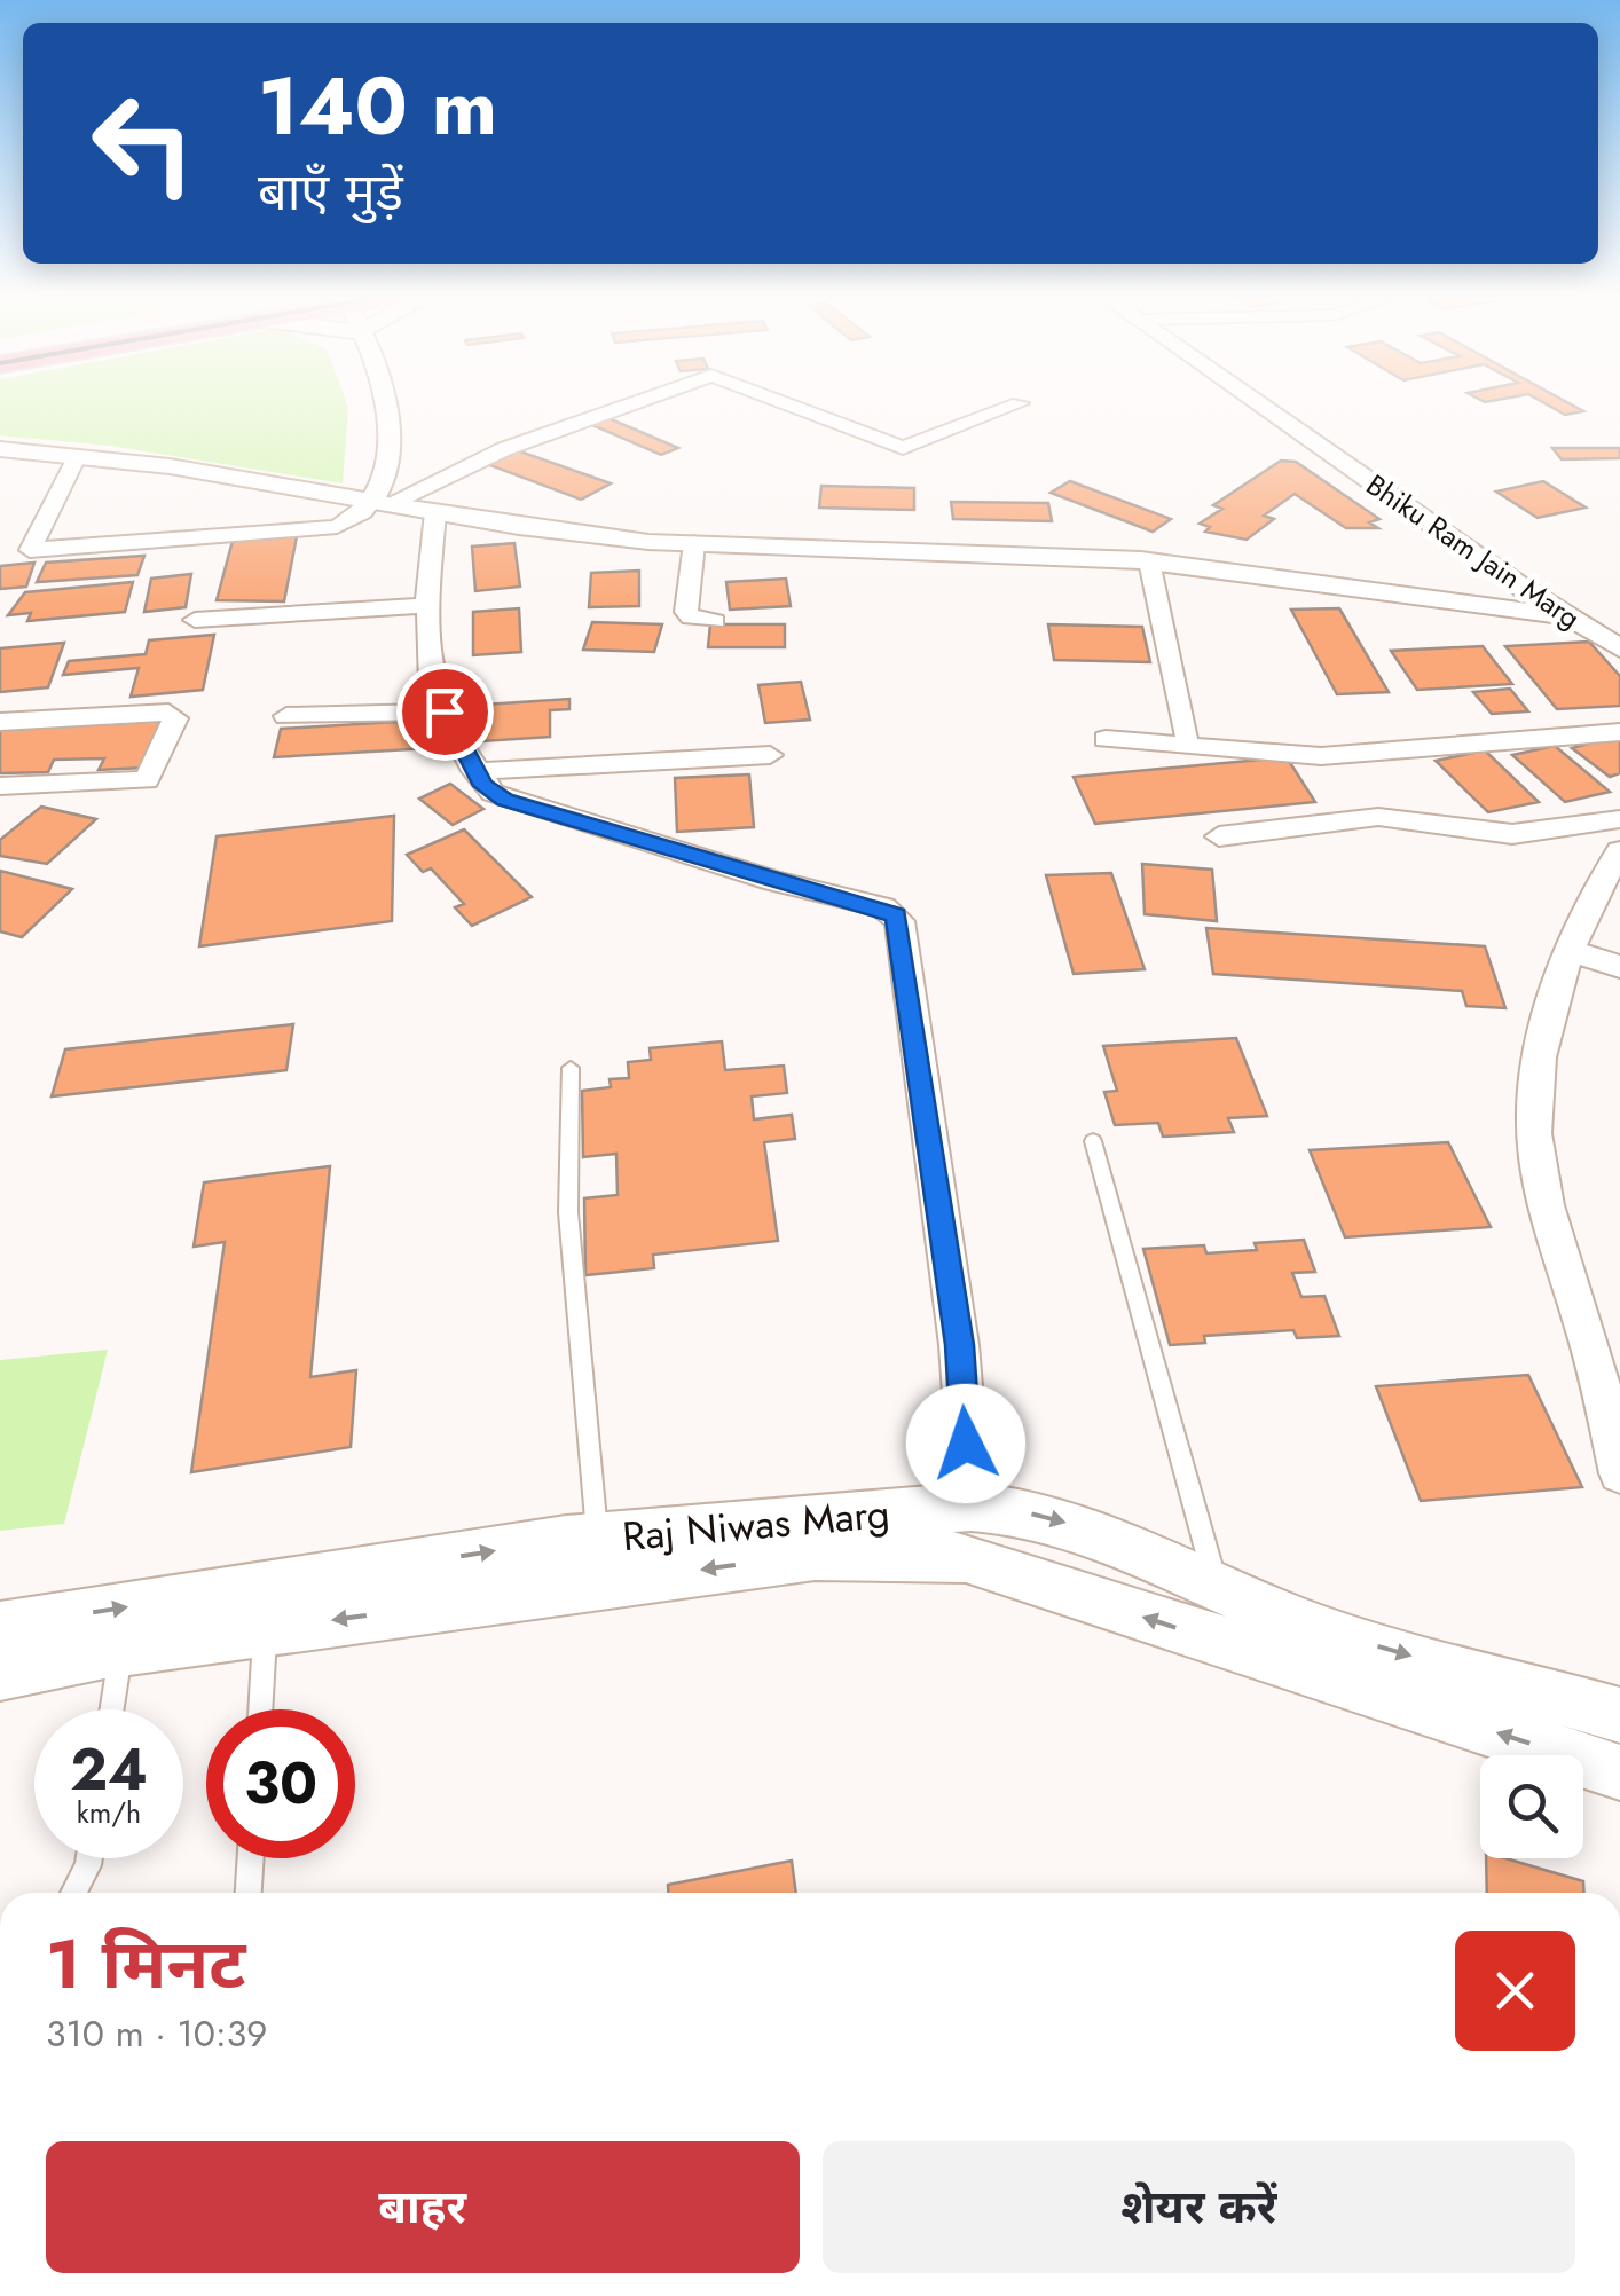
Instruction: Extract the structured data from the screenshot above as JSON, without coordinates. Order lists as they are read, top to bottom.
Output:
{
  "streets": {
    "street": ["Bhiku Ram Jain Marg", "Raj Niwas Marg"]
  },
  "page": {
    "turn": ["140 m", "बाएँ मुड़ें"],
    "speed": "24 km/h",
    "limit": "30",
    "heading": ["1 मिनट", "310 m · 10:39"],
    "buttons": ["बाहर", "शेयर करें"]
  }
}
